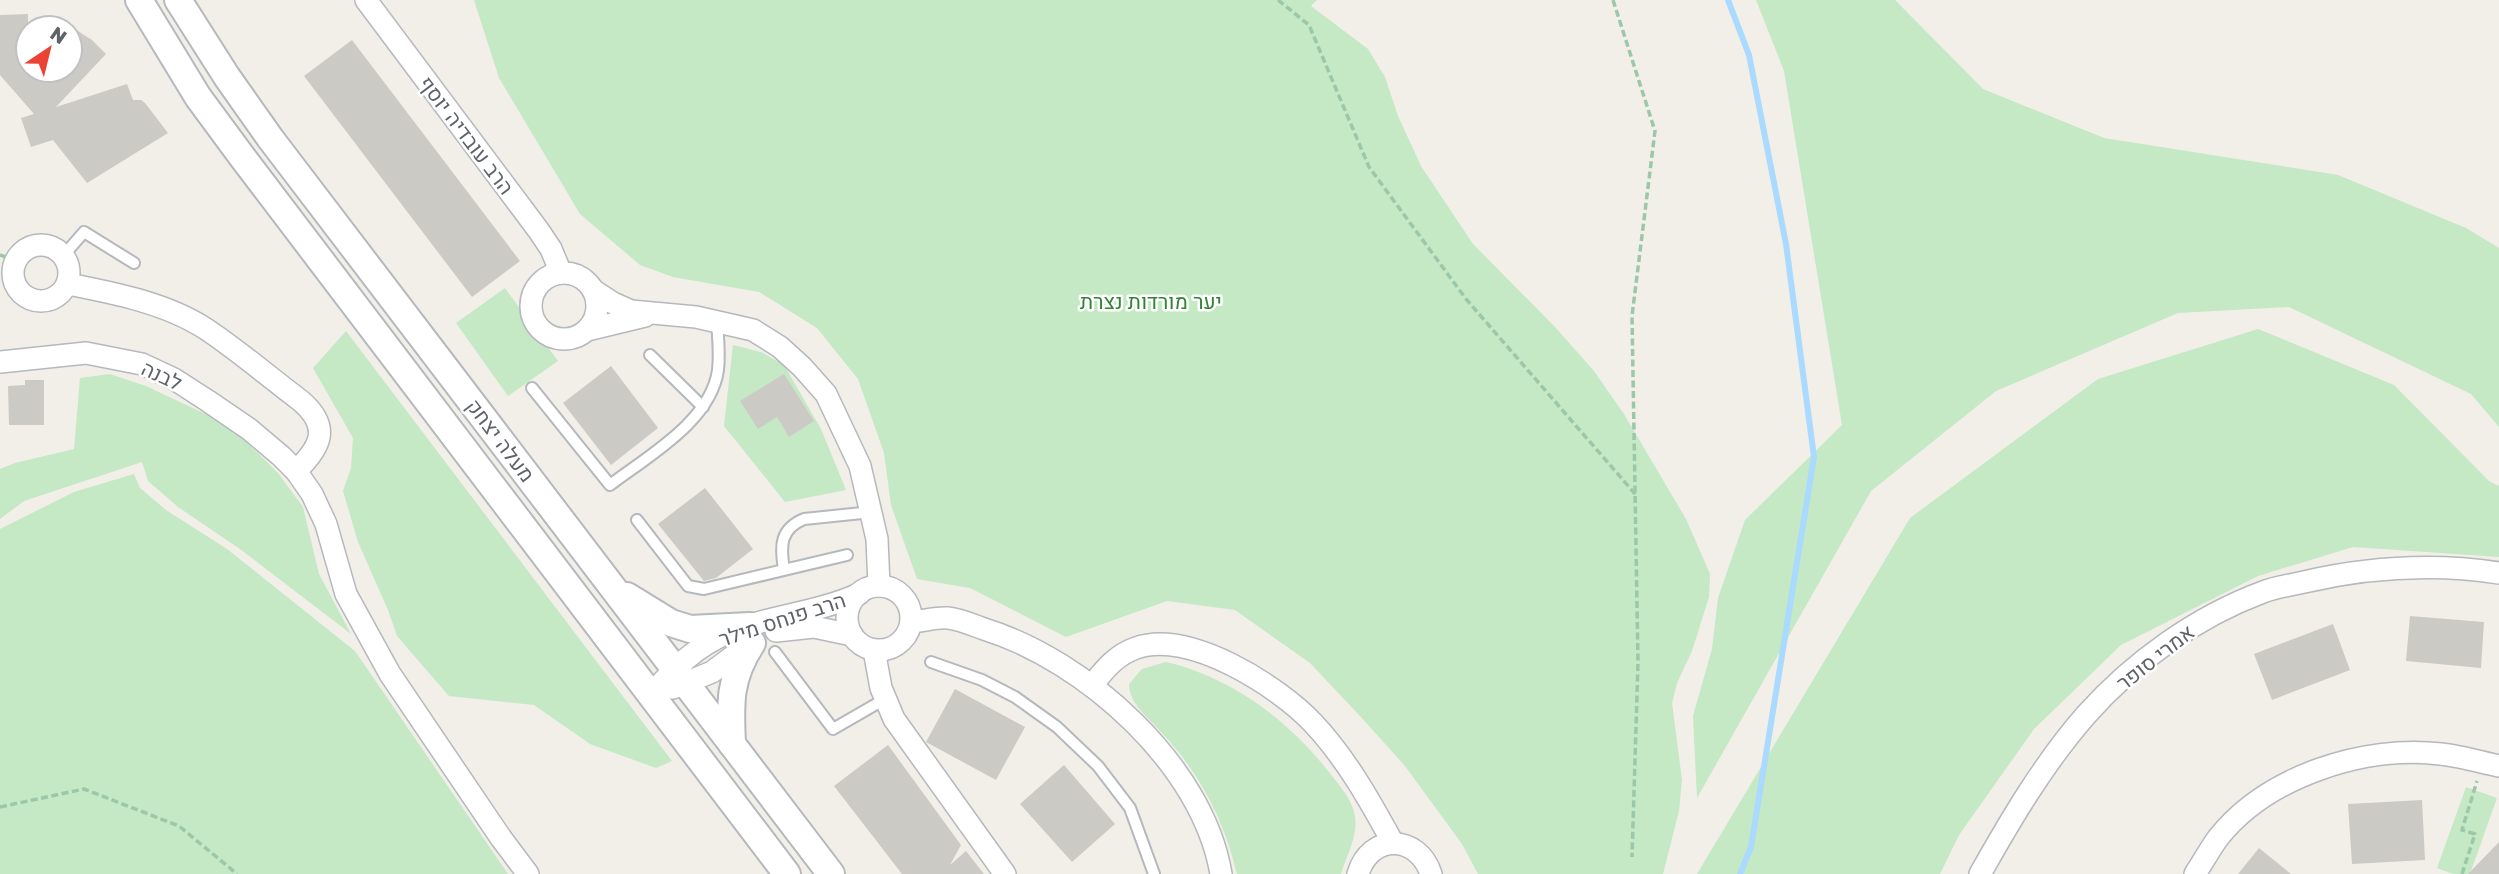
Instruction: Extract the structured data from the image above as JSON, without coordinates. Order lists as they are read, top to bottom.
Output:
{
  "streets": {
    "street": [
      "הרב עובדיה יוסף",
      "לבנה",
      "מעלה יצחק",
      "הרב פנחס מילר",
      "אמרי סופר"
    ]
  },
  "crossings": [
    ["מעלה יצחק", "הרב פנחס מילר"]
  ],
  "parks": ["יער מורדות נצרת"],
  "north": "top right"
}
